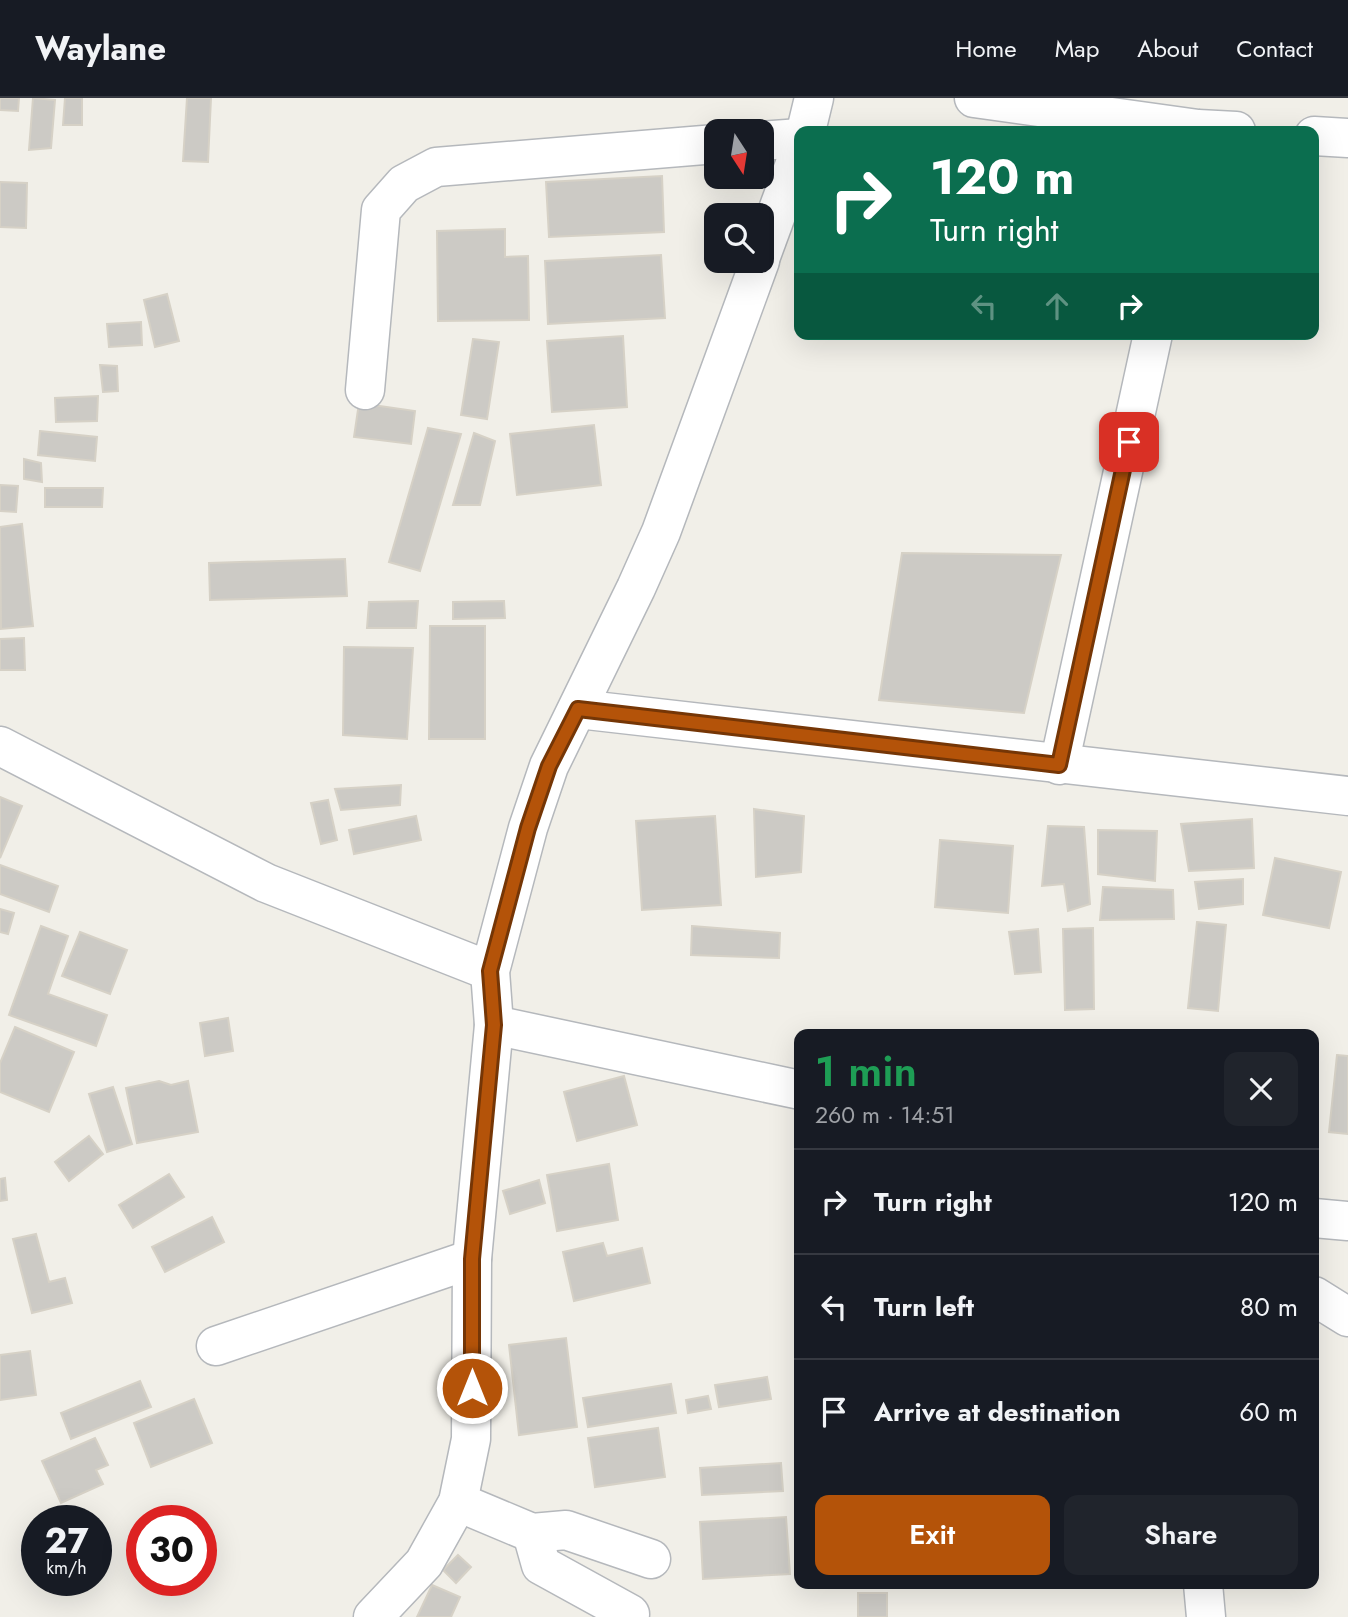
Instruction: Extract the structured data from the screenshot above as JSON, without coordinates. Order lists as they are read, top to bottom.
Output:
{
  "north": "bottom",
  "page": {
    "header": "Waylane",
    "nav": [
      "Home",
      "Map",
      "About",
      "Contact"
    ],
    "turn": ["120 m", "Turn right"],
    "heading": ["1 min", "260 m · 14:51"],
    "list": [
      {
        "name": "Turn right",
        "value": "120 m"
      },
      {
        "name": "Turn left",
        "value": "80 m"
      },
      {
        "name": "Arrive at destination",
        "value": "60 m"
      }
    ],
    "buttons": ["Exit", "Share"],
    "speed": "27 km/h",
    "limit": "30"
  }
}
